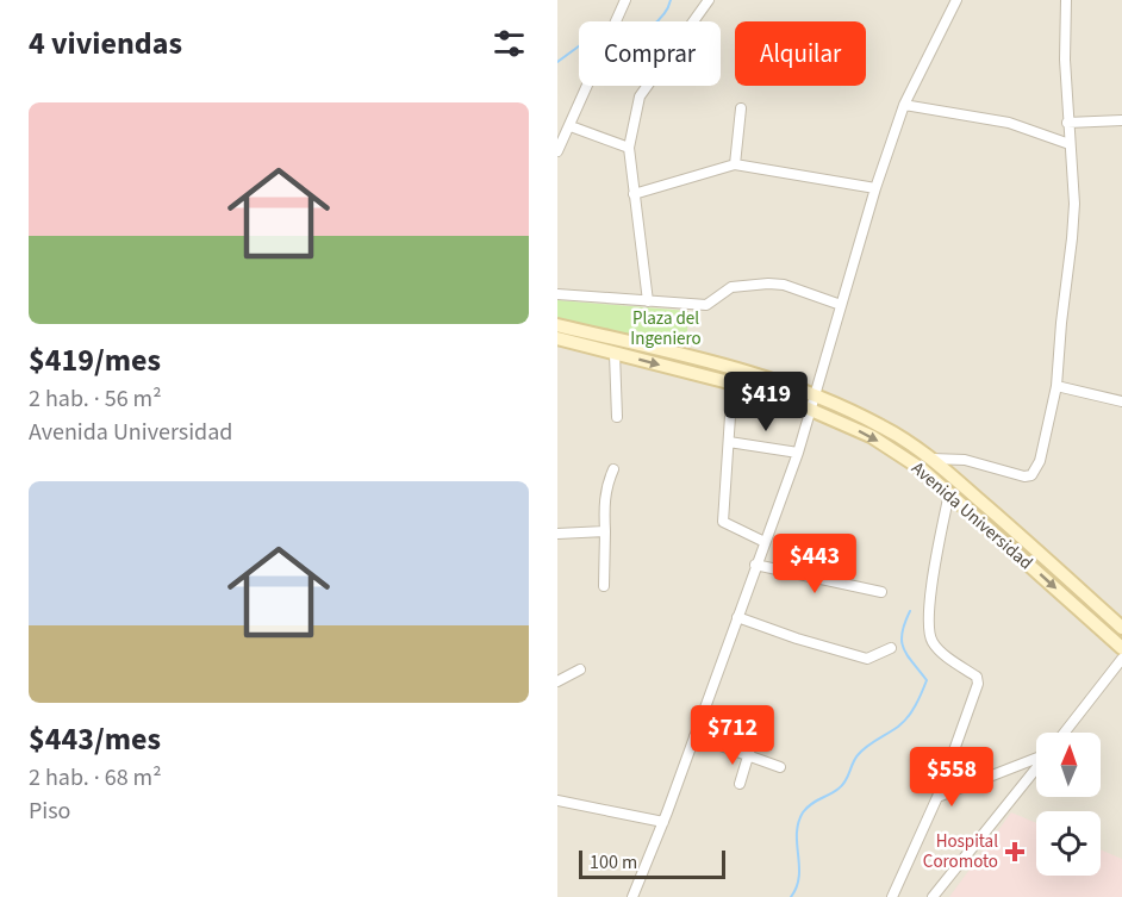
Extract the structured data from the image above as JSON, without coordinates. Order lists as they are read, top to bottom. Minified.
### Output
{"streets":{"street":["Avenida Universidad"]},"parks":["Plaza del Ingeniero"],"places":{"health":["Hospital Coromoto"]},"scale_bar":"100 m","north":"top","page":{"heading":"4 viviendas","chip":["Comprar","Alquilar"],"list":[{"name":"$419/mes","note":"2 hab. · 56 m² · Avenida Universidad"},{"name":"$443/mes","note":"2 hab. · 68 m² · Piso"}],"price":["$419","$443","$712","$558"],"scale":"100 m"}}
